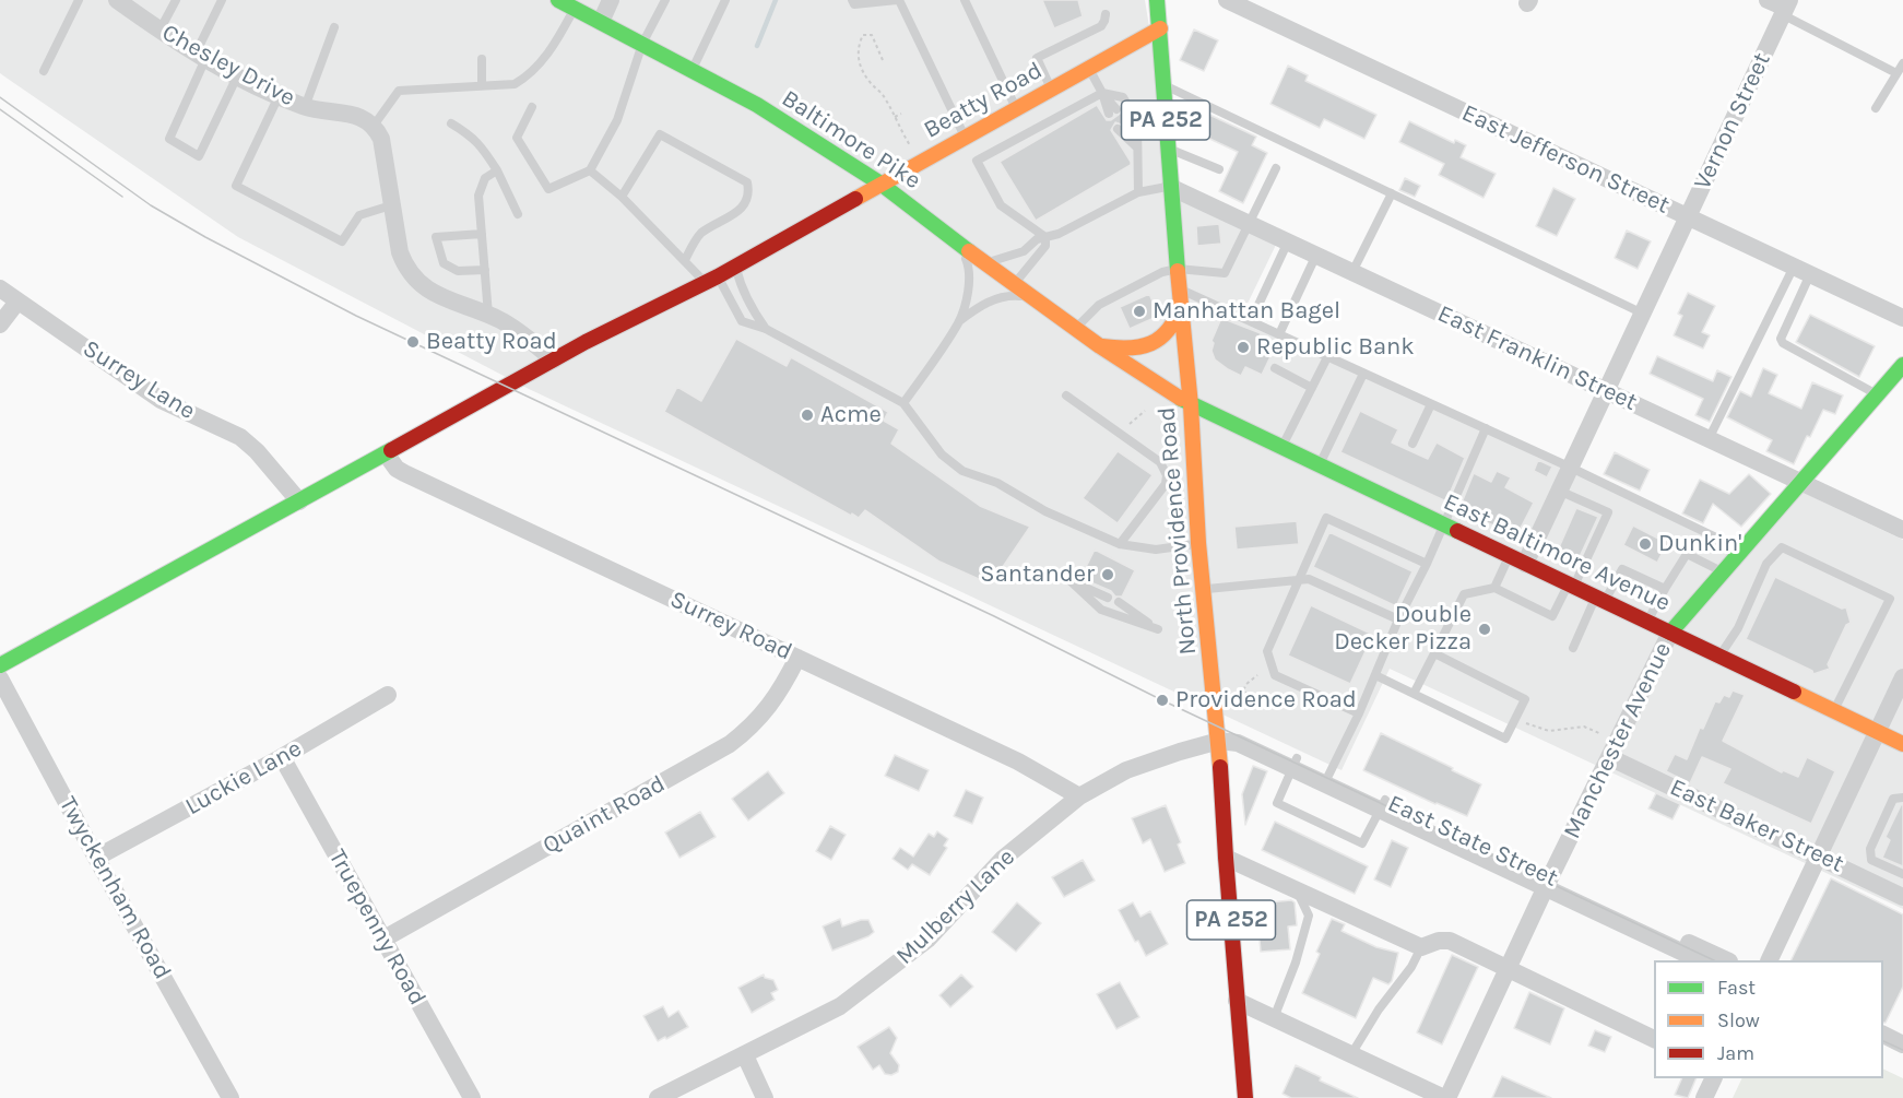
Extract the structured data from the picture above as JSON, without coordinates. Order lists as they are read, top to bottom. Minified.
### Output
{"streets":{"main road":["Beatty Road","PA 252","Baltimore Pike","North Providence Road","East Baltimore Avenue","Manchester Avenue"],"street":["Chesley Drive","Vernon Street","East Jefferson Street","East Franklin Street","Surrey Lane","Surrey Road","Luckie Lane","Quaint Road","East Baker Street","East State Street","Twyckenham Road","Mulberry Lane","Truepenny Road"]},"crossings":[["Beatty Road","Baltimore Pike"],["Beatty Road","Surrey Lane"],["Beatty Road","North Providence Road"],["Beatty Road","Surrey Road"],["Vernon Street","East Jefferson Street"],["Vernon Street","East Franklin Street"],["Vernon Street","East Baltimore Avenue"],["Baltimore Pike","North Providence Road"],["Baltimore Pike","East Baltimore Avenue"],["East Franklin Street","North Providence Road"],["East Franklin Street","Manchester Avenue"],["North Providence Road","East Baltimore Avenue"],["North Providence Road","East State Street"],["North Providence Road","Mulberry Lane"],["East Baltimore Avenue","Manchester Avenue"],["Surrey Road","Quaint Road"],["Surrey Road","Mulberry Lane"],["Manchester Avenue","East Baker Street"],["Manchester Avenue","East State Street"],["Luckie Lane","Twyckenham Road"],["Luckie Lane","Truepenny Road"],["Quaint Road","Truepenny Road"],["East State Street","Mulberry Lane"]],"places":["Manhattan Bagel","Beatty Road","Republic Bank","Acme","Dunkin'","Santander","Double Decker Pizza","Providence Road"],"legend":["Fast","Slow","Jam"]}
